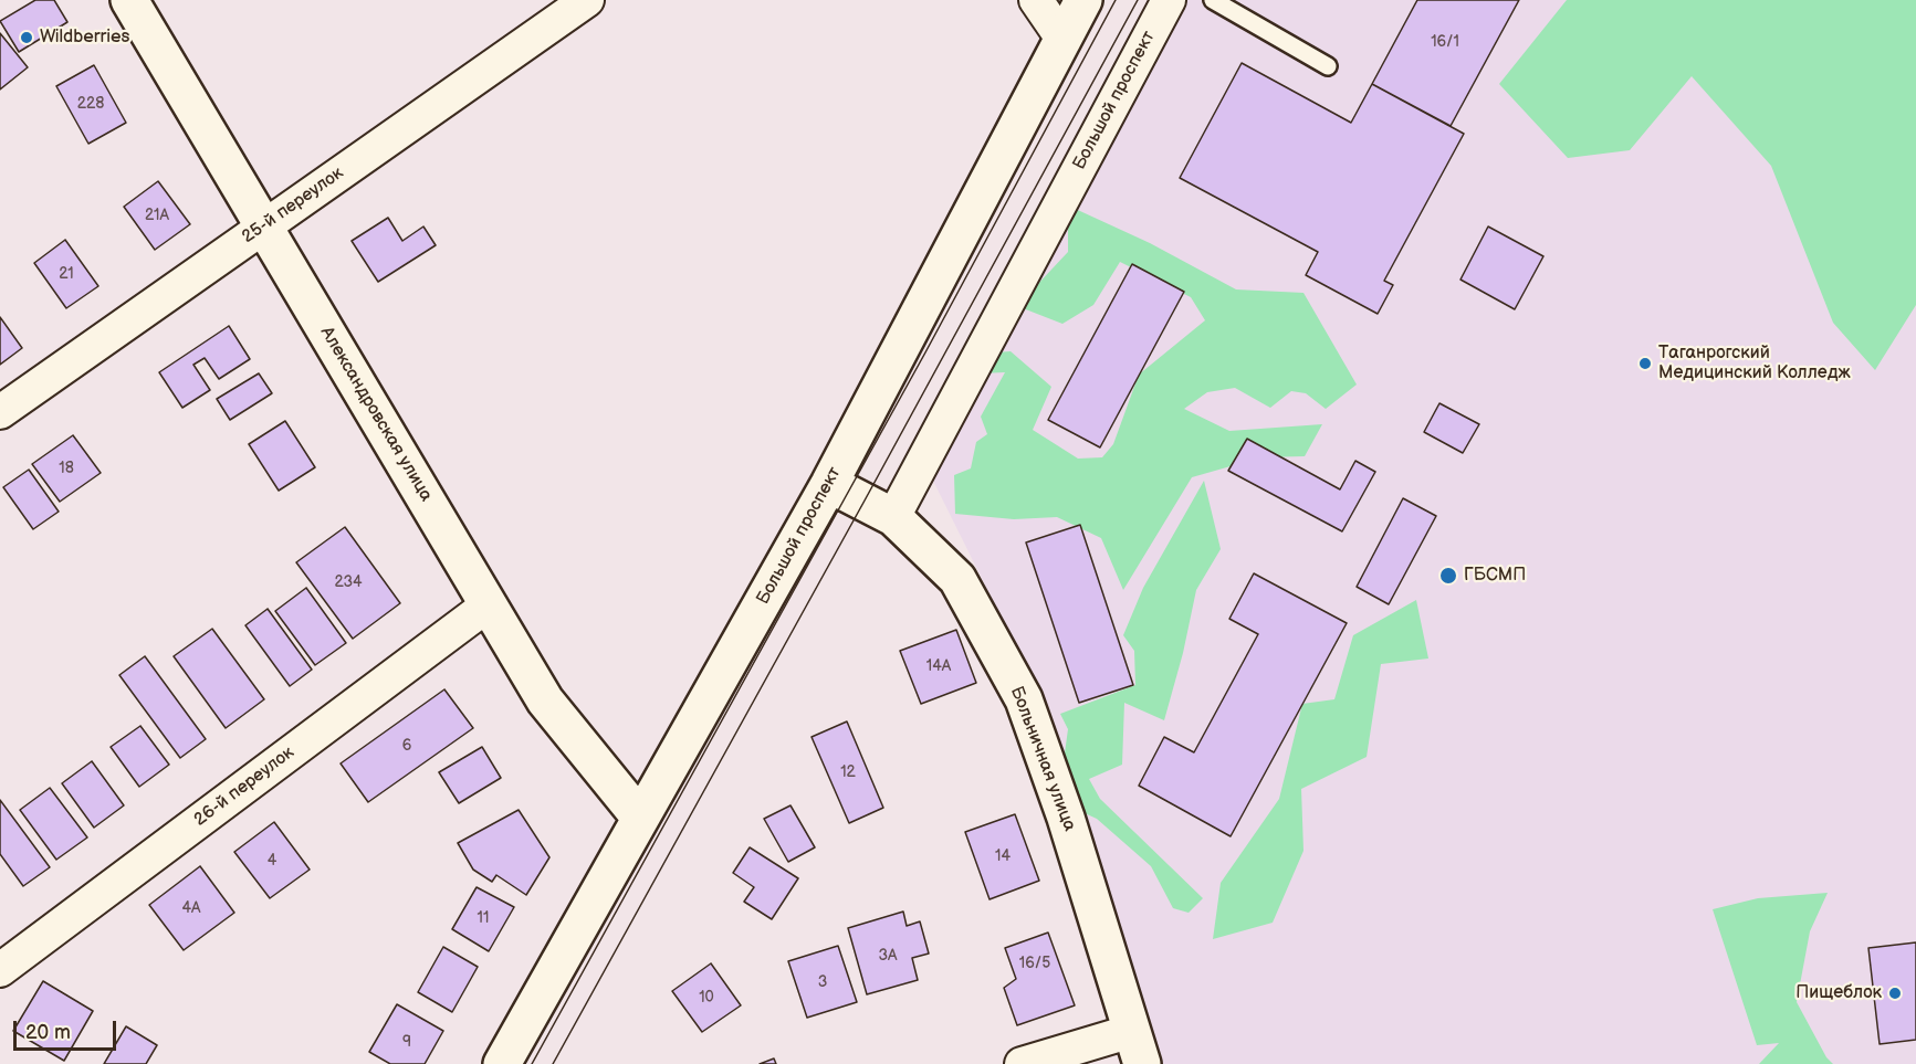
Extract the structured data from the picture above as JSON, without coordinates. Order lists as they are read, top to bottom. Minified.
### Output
{"streets":{"main road":["Большой проспект","Александровская улица","Больничная улица"],"street":["25-й переулок","26-й переулок"]},"crossings":[["Большой проспект","Александровская улица"],["Большой проспект","Больничная улица"],["25-й переулок","Александровская улица"],["Александровская улица","26-й переулок"]],"places":["Wildberries","Таганрогский Медицинский Колледж","ГБСМП","Пищеблок"],"house_numbers":["16/1","228","21А","21","18","234","14А","6","12","14","4","4А","11","3А","16/5","3","10","9"],"scale_bar":"20 m"}
